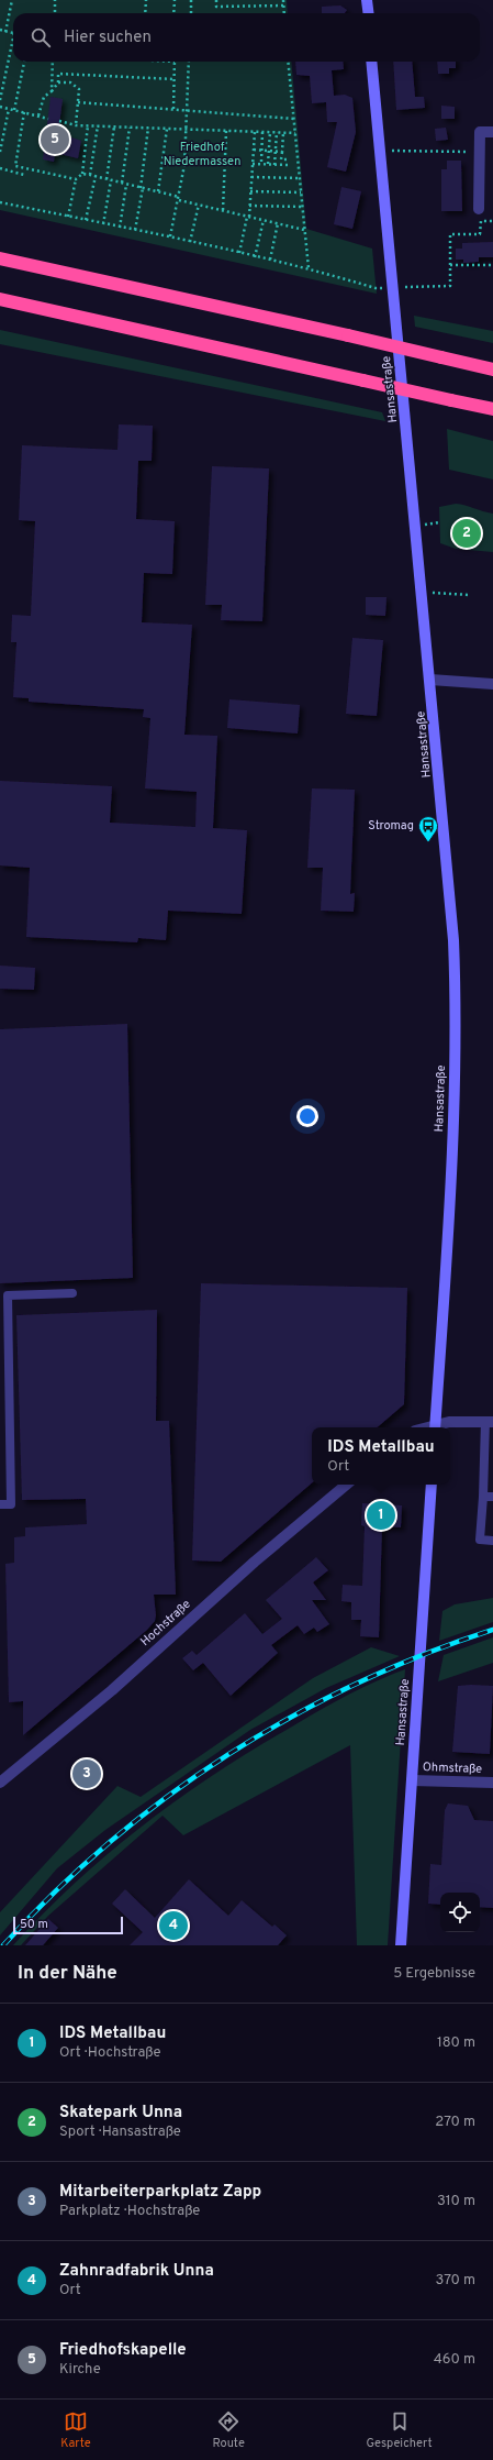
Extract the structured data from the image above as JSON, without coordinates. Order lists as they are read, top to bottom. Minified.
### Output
{"streets":{"main road":["Hansastraße"],"street":["Hochstraße","Ohmstraße"]},"crossings":[["Hansastraße","Ohmstraße"]],"parks":["Friedhof Niedermassen"],"places":{"bus stop":["Stromag"]},"scale_bar":"50 m","page":{"search":"Hier suchen","pins":["5","2","1","3","4"],"popup":["IDS Metallbau","Ort"],"scale":"50 m","heading":["In der Nähe","5 Ergebnisse"],"list":[{"mark":"1","name":"IDS Metallbau","note":"Ort · Hochstraße","value":"180 m"},{"mark":"2","name":"Skatepark Unna","note":"Sport · Hansastraße","value":"270 m"},{"mark":"3","name":"Mitarbeiterparkplatz Zapp","note":"Parkplatz · Hochstraße","value":"310 m"},{"mark":"4","name":"Zahnradfabrik Unna","note":"Ort","value":"370 m"},{"mark":"5","name":"Friedhofskapelle","note":"Kirche","value":"460 m"}],"nav":["Karte","Route","Gespeichert"]}}
